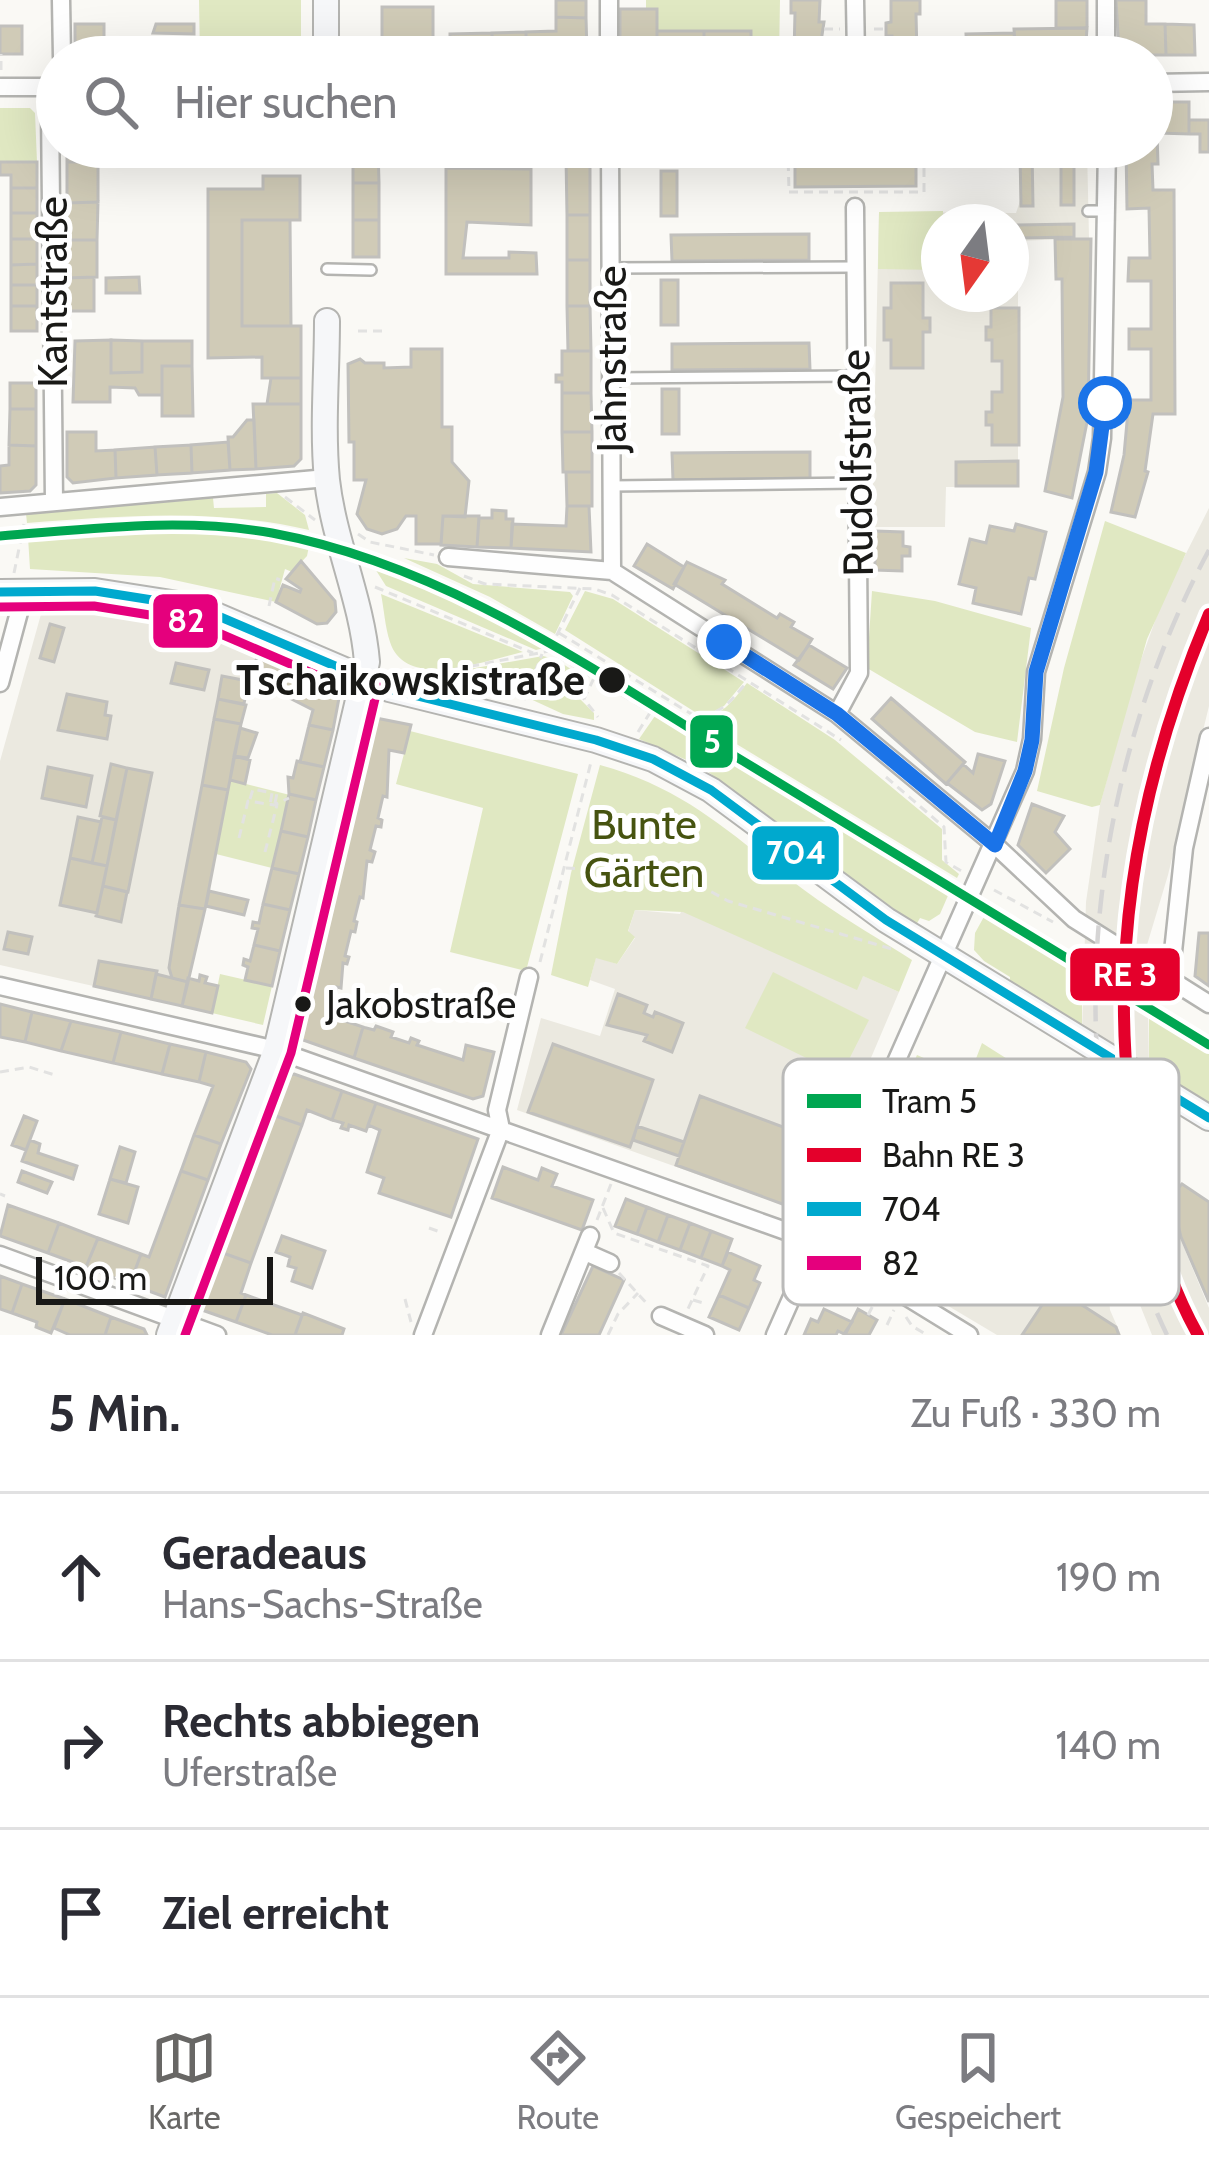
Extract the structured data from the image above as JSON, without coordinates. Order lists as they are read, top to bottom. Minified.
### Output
{"streets":{"street":["Kantstraße","Jahnstraße","Rudolfstraße"]},"parks":["Bunte Gärten"],"places":["Tschaikowskistraße","Jakobstraße"],"lines":["tram line 5","transit line 704","transit line 82"],"legend":["Tram 5","Bahn RE 3","704","82"],"scale_bar":"100 m","north":"bottom","page":{"search":"Hier suchen","scale":"100 m","heading":["5 Min.","Zu Fuß · 330 m"],"list":[["Geradeaus","Hans-Sachs-Straße","190 m"],["Rechts abbiegen","Uferstraße","140 m"],"Ziel erreicht"],"nav":["Karte","Route","Gespeichert"]}}
